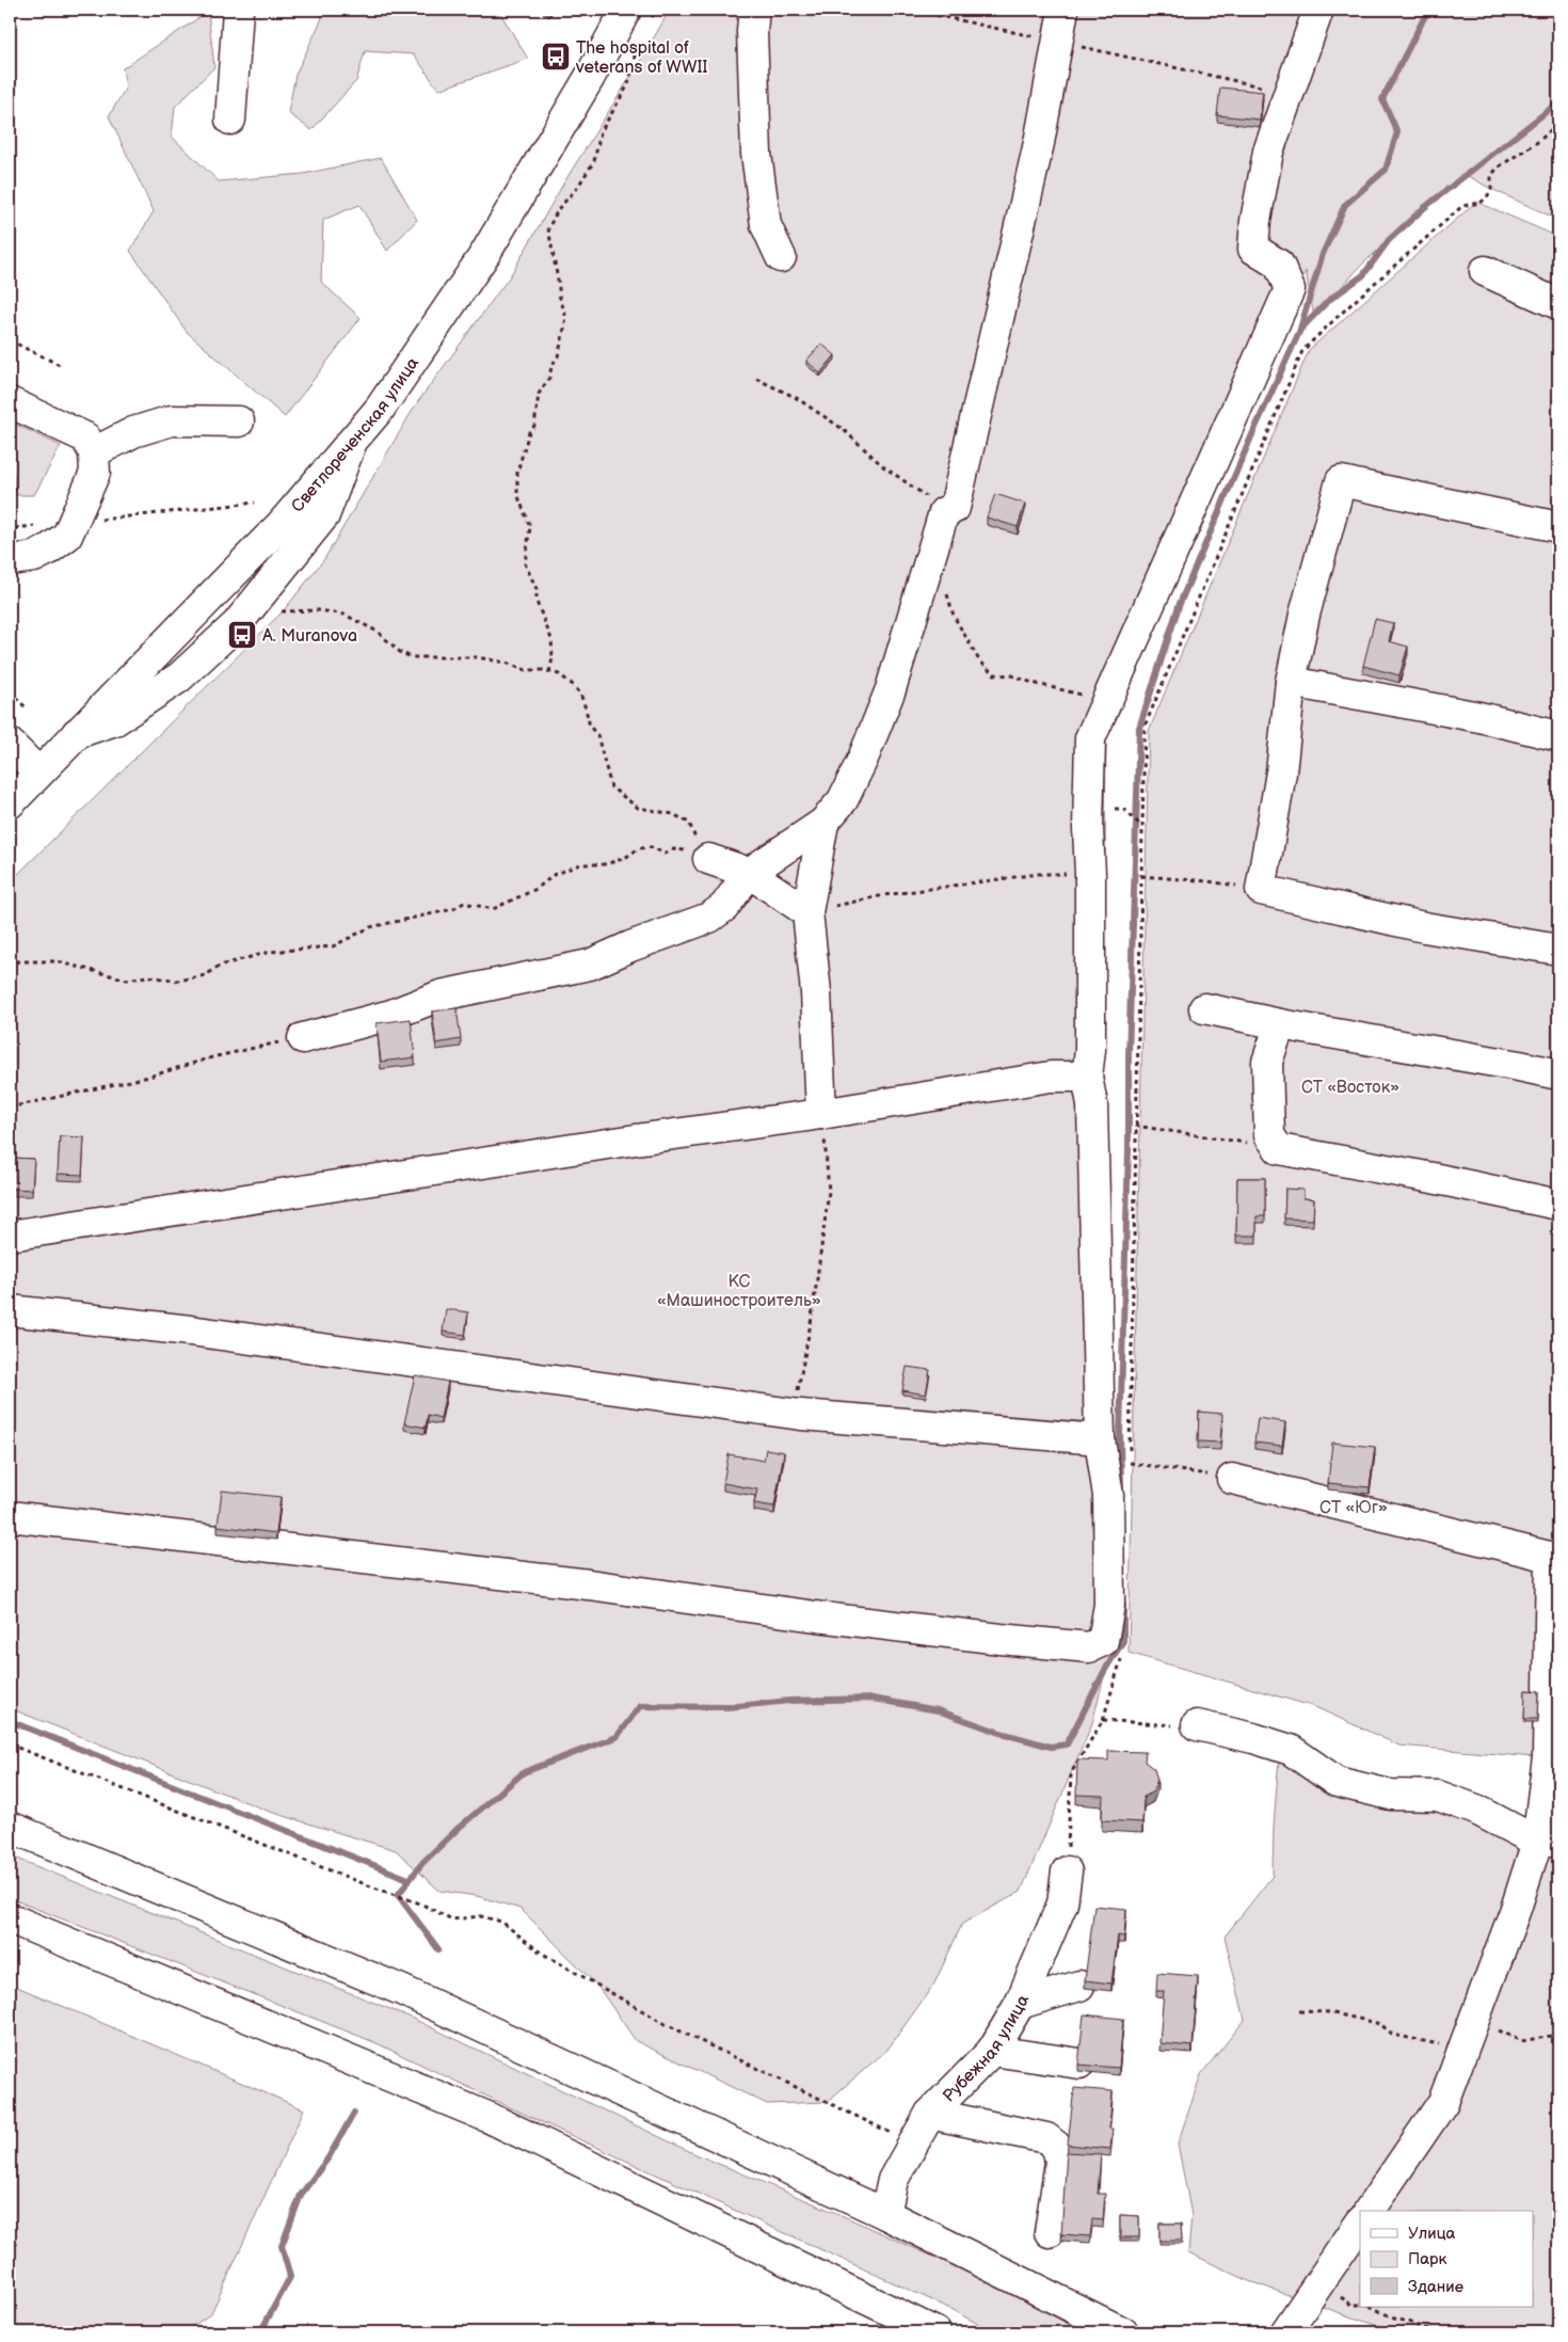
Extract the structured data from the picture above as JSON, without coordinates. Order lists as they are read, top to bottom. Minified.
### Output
{"streets":{"main road":["Светлореченская улица","Рубежная улица"]},"parks":["СТ «Восток»","КС «Машиностроитель»","СТ «Юг»"],"places":{"bus stop":["The hospital of veterans of WWII","A. Muranova"]},"legend":["Улица","Парк","Здание"]}
